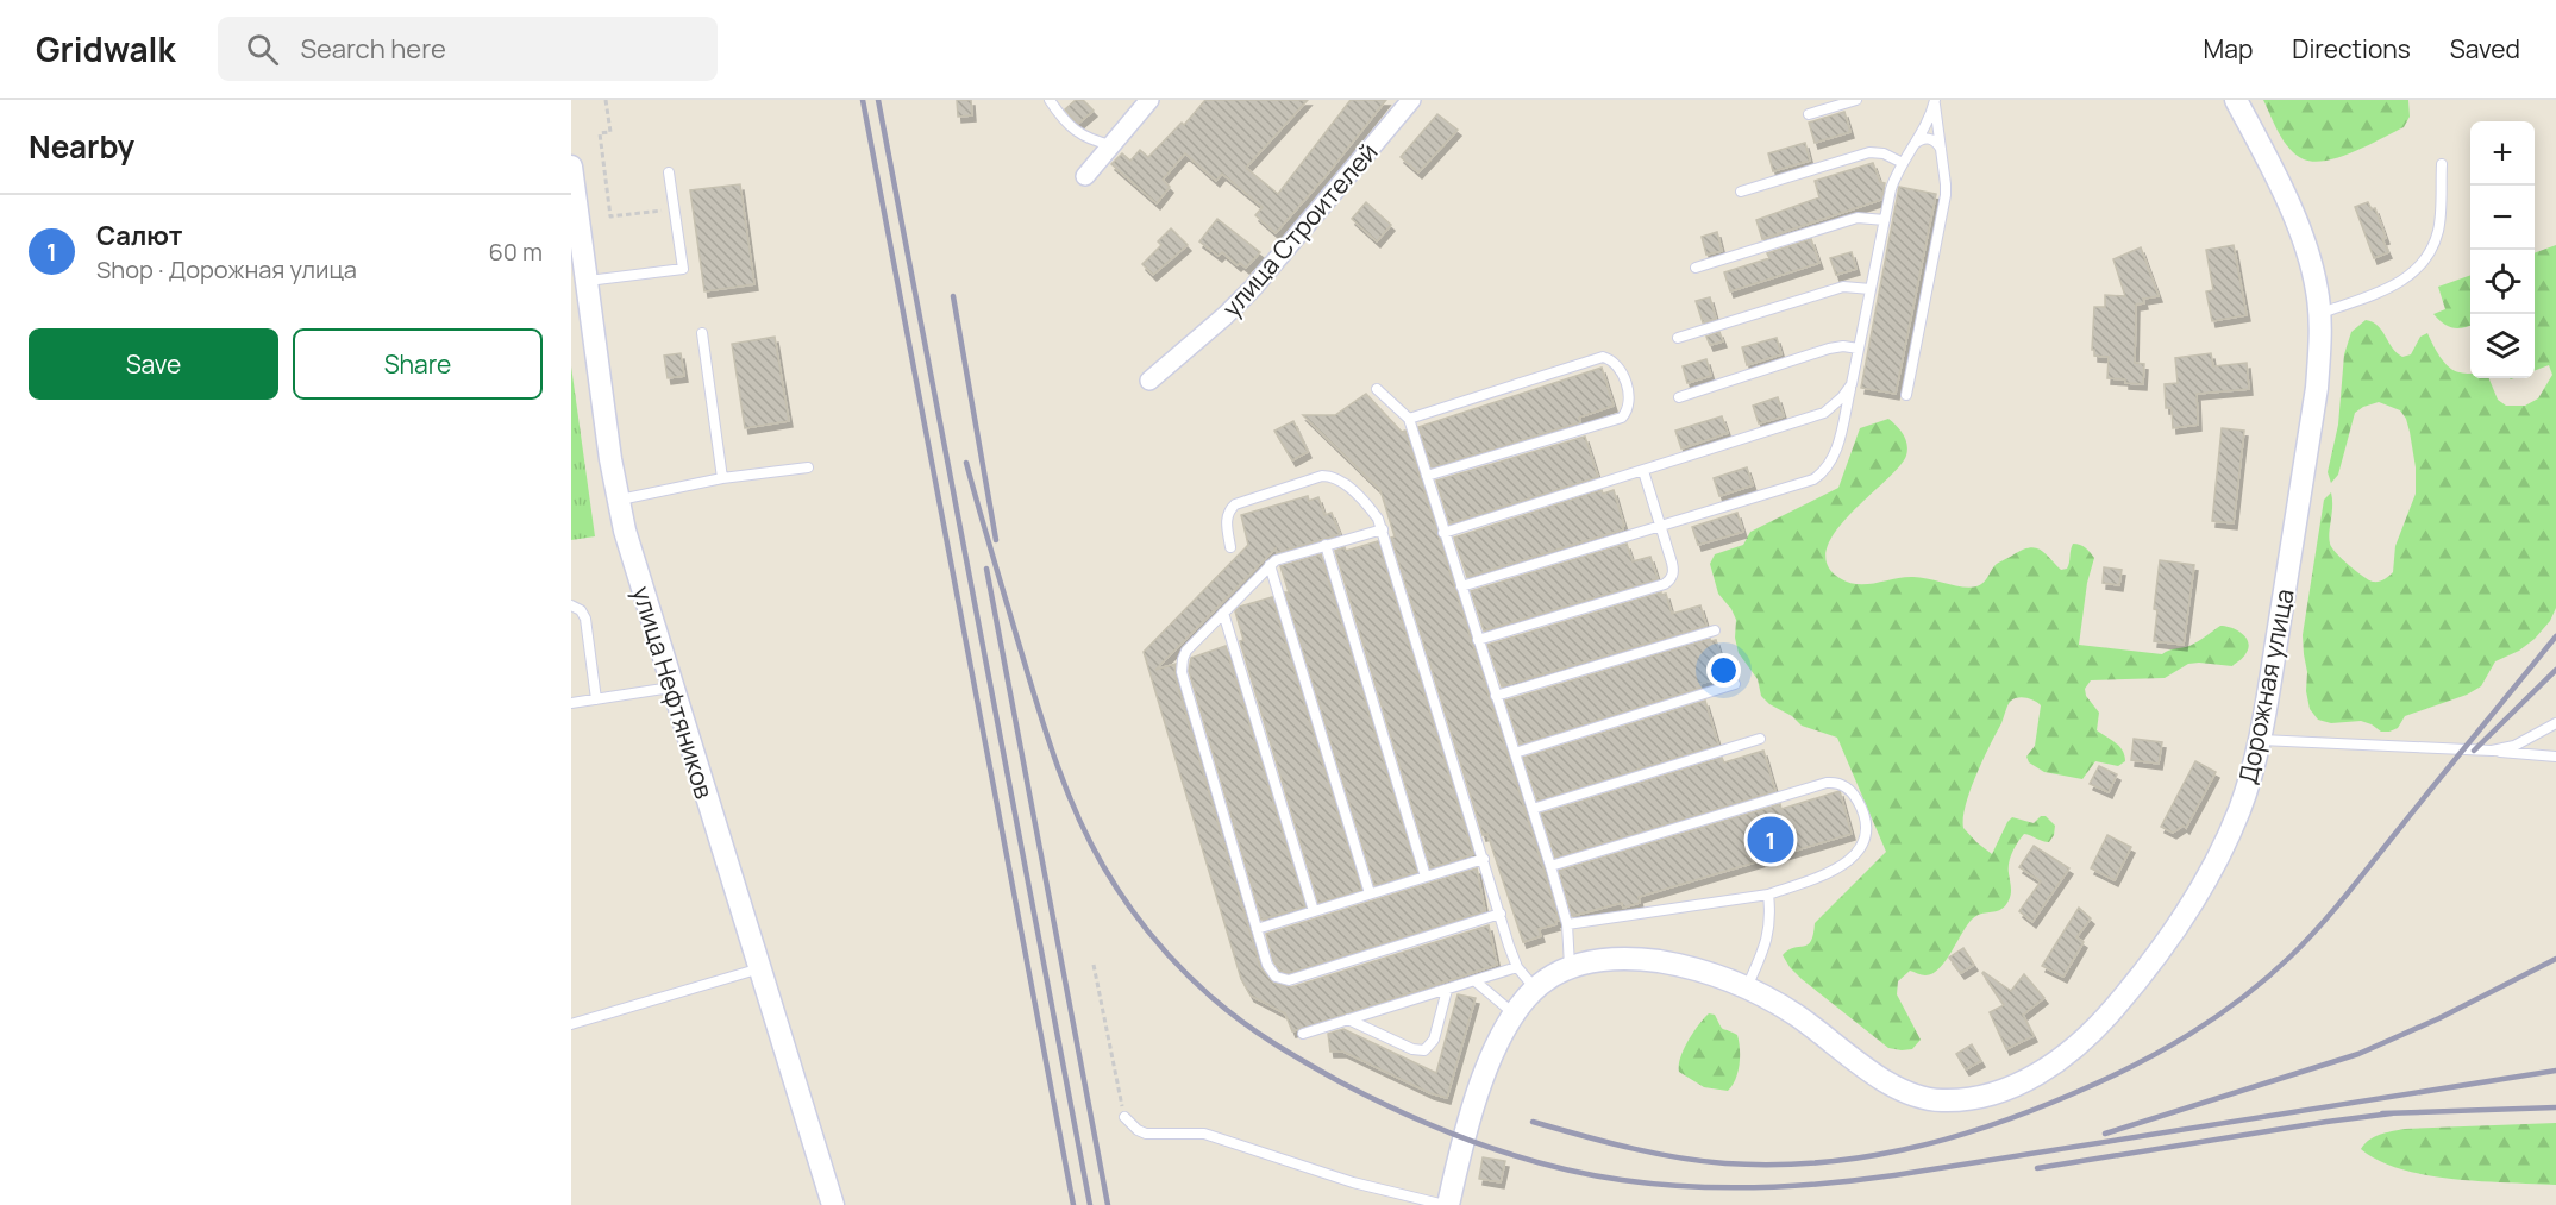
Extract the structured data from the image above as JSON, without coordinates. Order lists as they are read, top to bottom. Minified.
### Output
{"streets":{"street":["улица Строителей","Дорожная улица","улица Нефтяников"]},"page":{"header":"Gridwalk","search":"Search here","nav":["Map","Directions","Saved"],"heading":"Nearby","map_buttons":["+","−"],"list":[{"mark":"1","name":"Салют","note":"Shop · Дорожная улица","value":"60 m"}],"buttons":["Save","Share"],"pins":"1"}}
